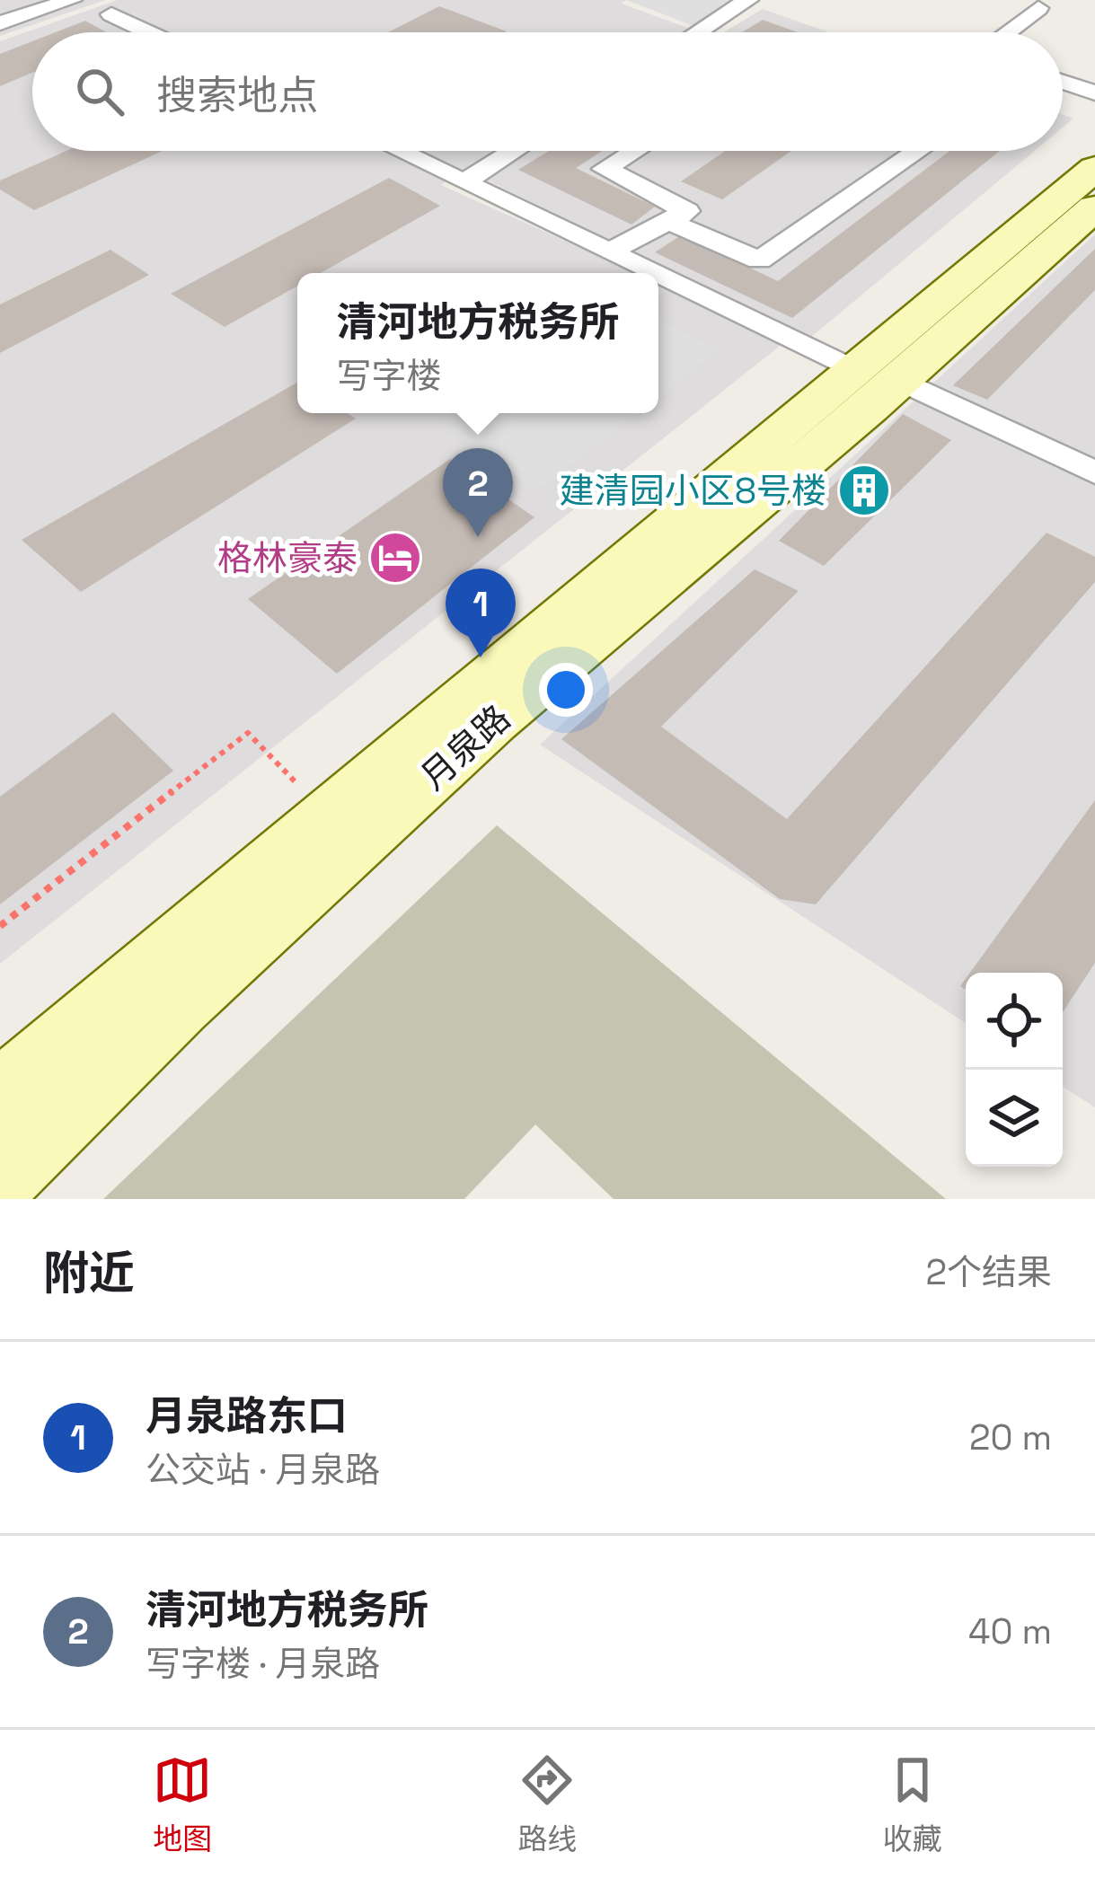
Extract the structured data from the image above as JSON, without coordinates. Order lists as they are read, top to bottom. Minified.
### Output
{"streets":{"main road":["月泉路"]},"places":{"building":["建清园小区8号楼"],"hotel":["格林豪泰"]},"page":{"search":"搜索地点","popup":["清河地方税务所","写字楼"],"pins":["2","1"],"heading":["附近","2个结果"],"list":[{"mark":"1","name":"月泉路东口","note":"公交站 · 月泉路","value":"20 m"},{"mark":"2","name":"清河地方税务所","note":"写字楼 · 月泉路","value":"40 m"}],"nav":["地图","路线","收藏"]}}
